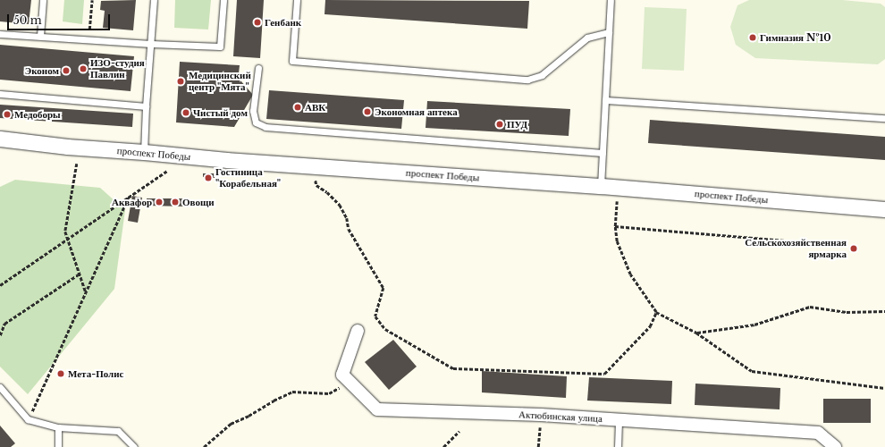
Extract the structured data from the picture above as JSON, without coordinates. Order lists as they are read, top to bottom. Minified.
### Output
{"streets":{"street":["проспект Победы","Актюбинская улица"]},"places":["Генбанк","Гимназия №10","ИЗО-студия Павлин","Эконом","Медицинский центр \"Мята\"","АВК","Экономная аптека","Чистый дом","Медоборы","ПУД","Гостиница \"Корабельная\"","Аквафор","Овощи","Сельскохозяйственная ярмарка","Мета-Полис"],"scale_bar":"50 m"}
